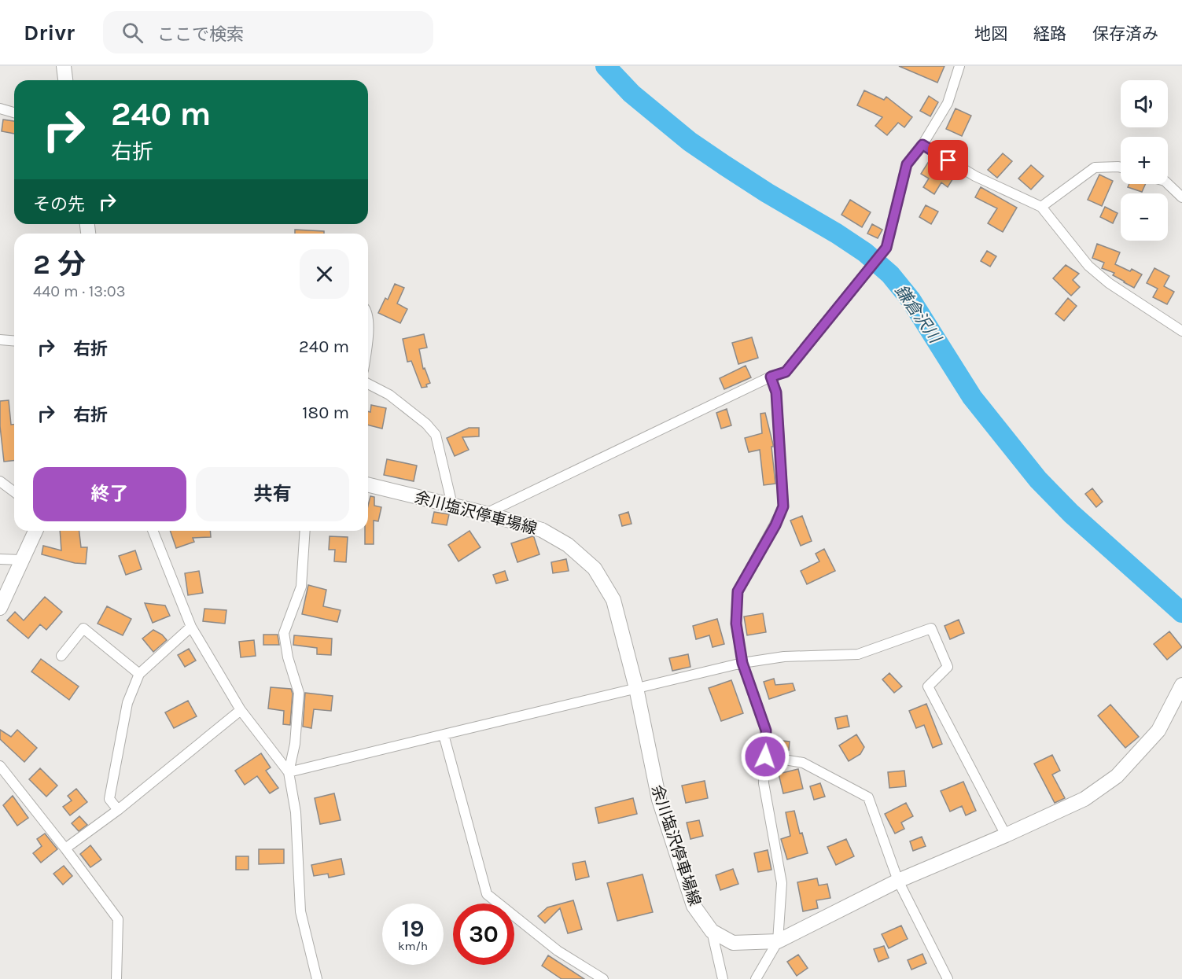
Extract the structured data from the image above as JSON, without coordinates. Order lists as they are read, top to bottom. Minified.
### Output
{"streets":{"main road":["余川塩沢停車場線"]},"water":["鎌倉沢川"],"page":{"header":"Drivr","search":"ここで検索","nav":["地図","経路","保存済み"],"map_buttons":["+","−"],"turn":["240 m","右折"],"then":"その先","heading":["2 分","440 m · 13:03"],"list":[{"name":"右折","value":"240 m"},{"name":"右折","value":"180 m"}],"buttons":["終了","共有"],"speed":"19 km/h","limit":"30"}}
